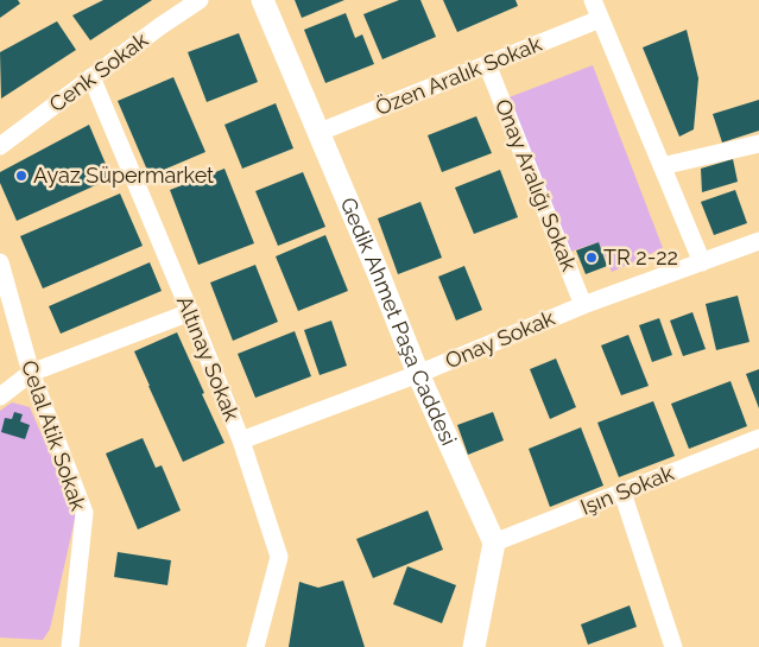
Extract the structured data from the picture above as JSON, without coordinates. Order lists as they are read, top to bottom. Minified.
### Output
{"streets":{"street":["Cenk Sokak","Özen Aralık Sokak","Onay Aralığı Sokak","Gedik Ahmet Paşa Caddesi","Onay Sokak","Altınay Sokak","Celal Atik Sokak","Işın Sokak"]},"crossings":[["Cenk Sokak","Altınay Sokak"],["Özen Aralık Sokak","Onay Aralığı Sokak"],["Özen Aralık Sokak","Gedik Ahmet Paşa Caddesi"],["Onay Aralığı Sokak","Onay Sokak"],["Gedik Ahmet Paşa Caddesi","Onay Sokak"],["Gedik Ahmet Paşa Caddesi","Işın Sokak"],["Onay Sokak","Altınay Sokak"]],"places":["Ayaz Süpermarket","TR 2-22"]}
